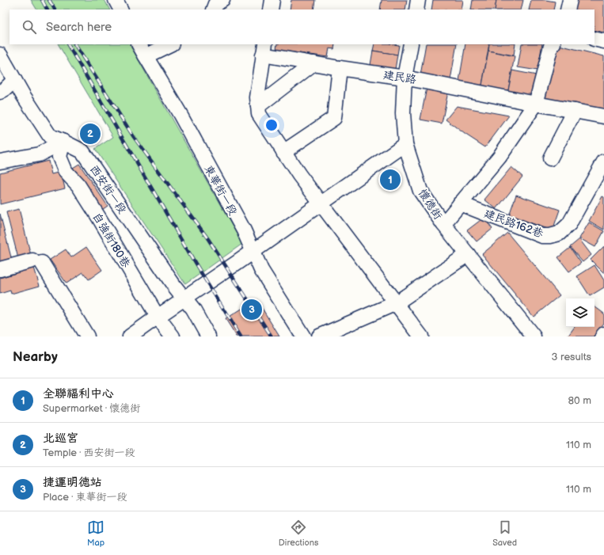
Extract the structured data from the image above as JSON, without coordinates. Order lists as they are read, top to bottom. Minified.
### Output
{"streets":{"street":["建民路","西安街一段","東華街一段","懷德街","建民路162巷","自強街180巷"]},"crossings":[["建民路","懷德街"],["西安街一段","自強街180巷"]],"page":{"search":"Search here","pins":["2","1","3"],"heading":["Nearby","3 results"],"list":[{"mark":"1","name":"全聯福利中心","note":"Supermarket · 懷德街","value":"80 m"},{"mark":"2","name":"北巡宮","note":"Temple · 西安街一段","value":"110 m"},{"mark":"3","name":"捷運明德站","note":"Place · 東華街一段","value":"110 m"}],"nav":["Map","Directions","Saved"]}}
